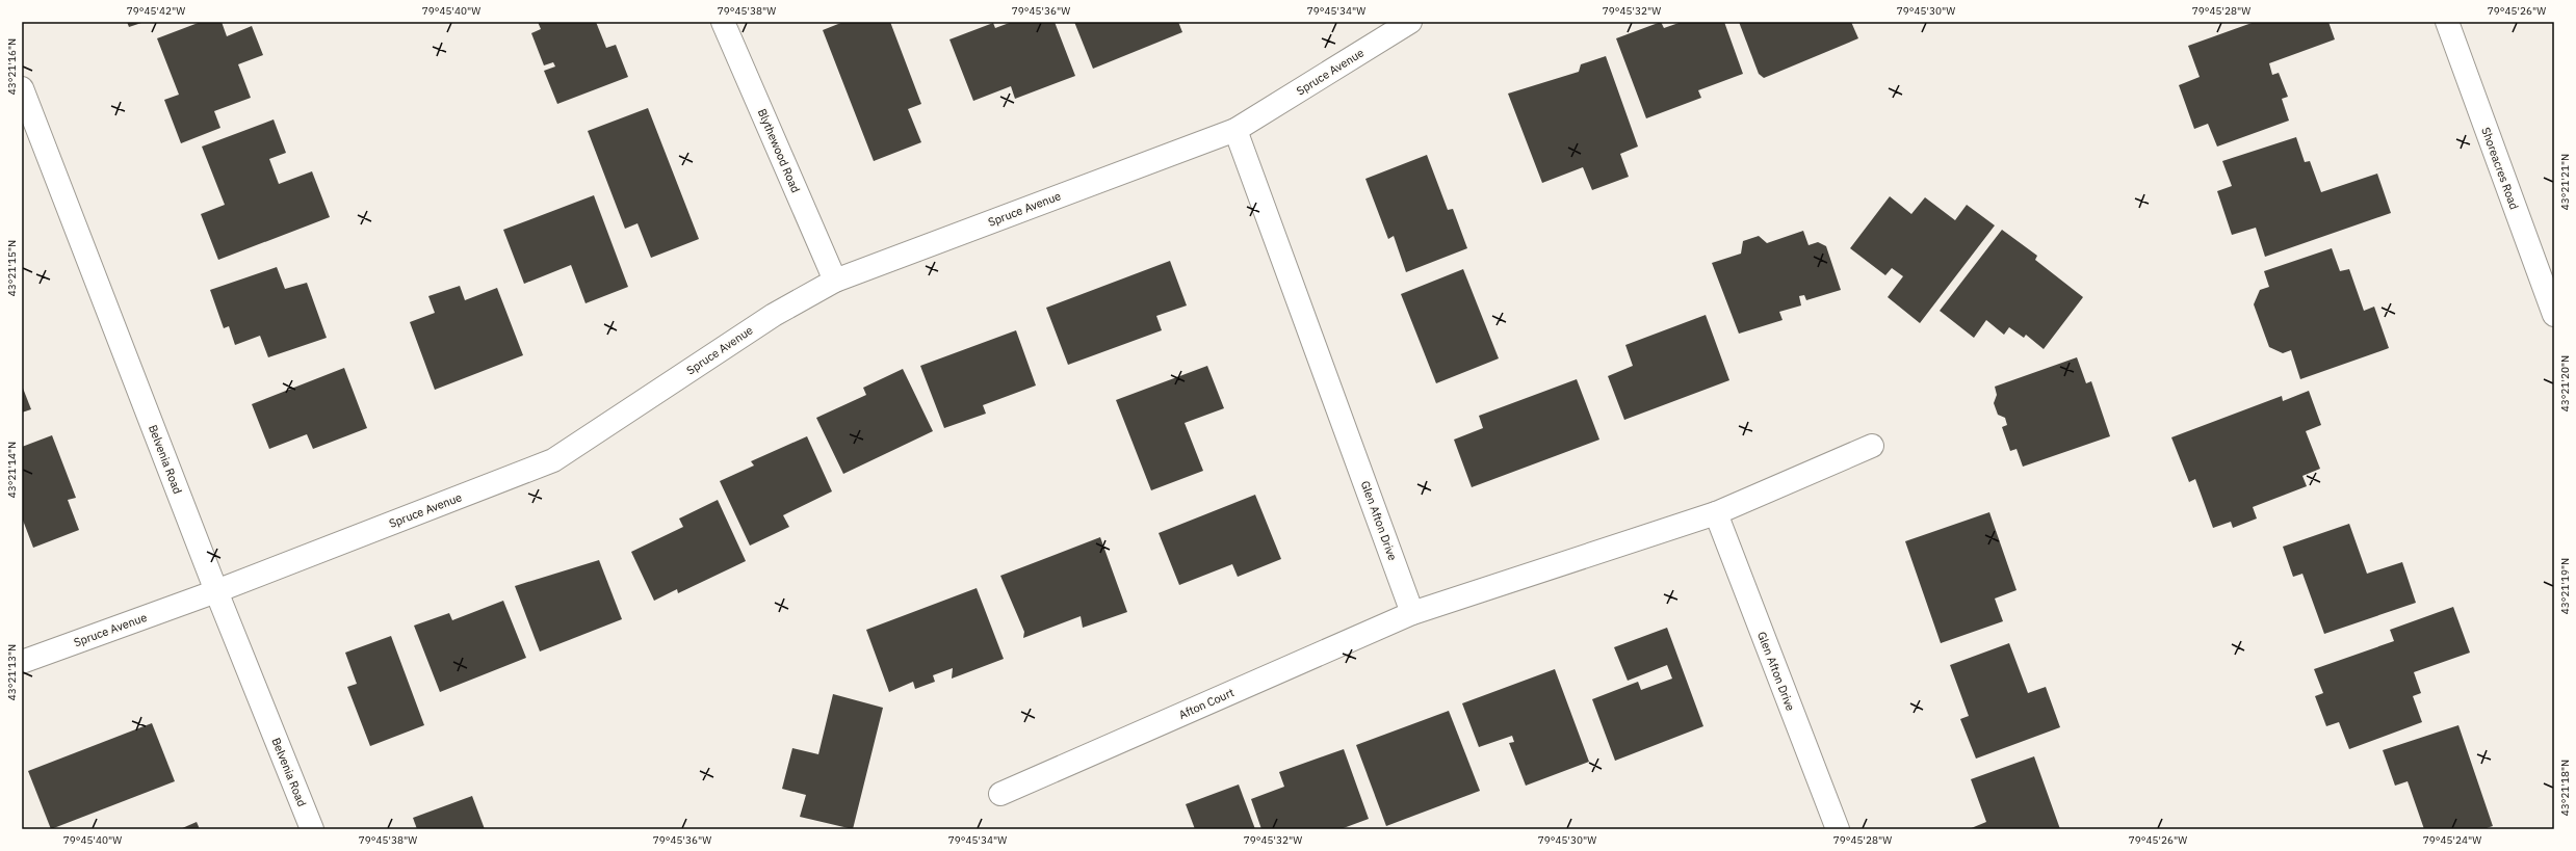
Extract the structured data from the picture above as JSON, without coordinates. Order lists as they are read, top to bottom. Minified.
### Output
{"streets":{"street":["Spruce Avenue","Blythewood Road","Shoreacres Road","Belvenia Road","Glen Afton Drive","Afton Court"]},"crossings":[["Spruce Avenue","Blythewood Road"],["Spruce Avenue","Belvenia Road"],["Spruce Avenue","Glen Afton Drive"],["Glen Afton Drive","Afton Court"]],"coordinates":["79°45'42\"W","79°45'40\"W","79°45'38\"W","79°45'36\"W","79°45'34\"W","79°45'32\"W","79°45'30\"W","79°45'28\"W","79°45'26\"W","43°21'16\"N","43°21'21\"N","43°21'15\"N","43°21'20\"N","43°21'14\"N","43°21'19\"N","43°21'13\"N","43°21'18\"N","79°45'24\"W"]}
